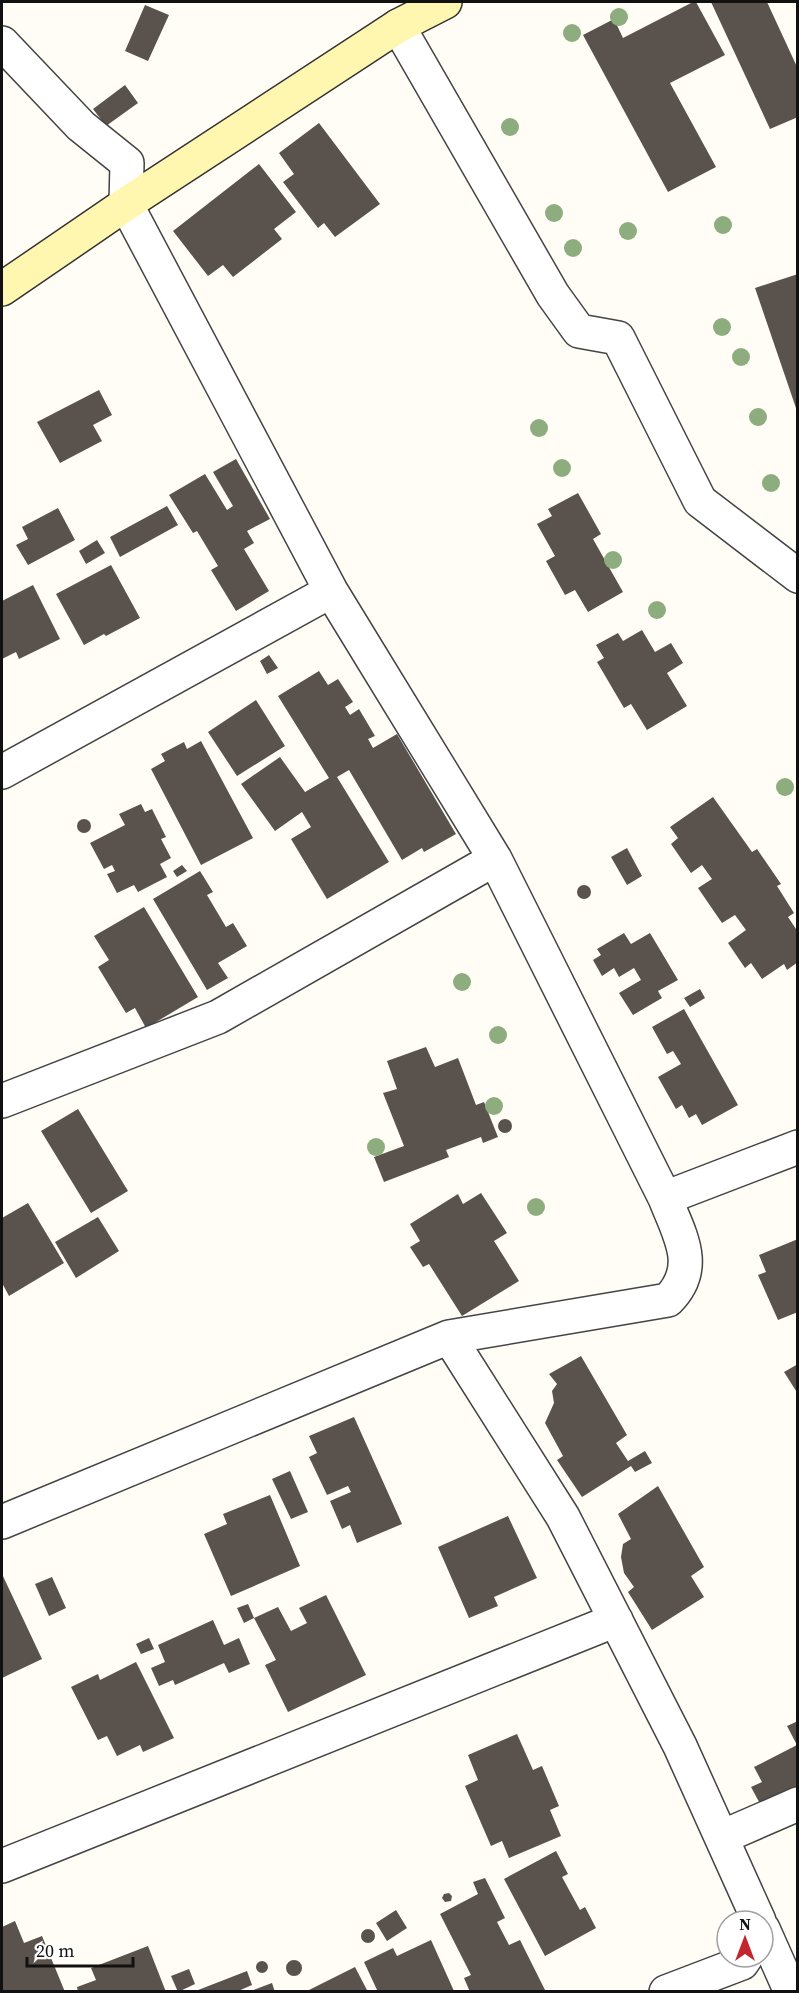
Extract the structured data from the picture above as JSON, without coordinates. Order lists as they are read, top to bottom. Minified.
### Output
{"scale_bar":"20 m","north":"top"}
